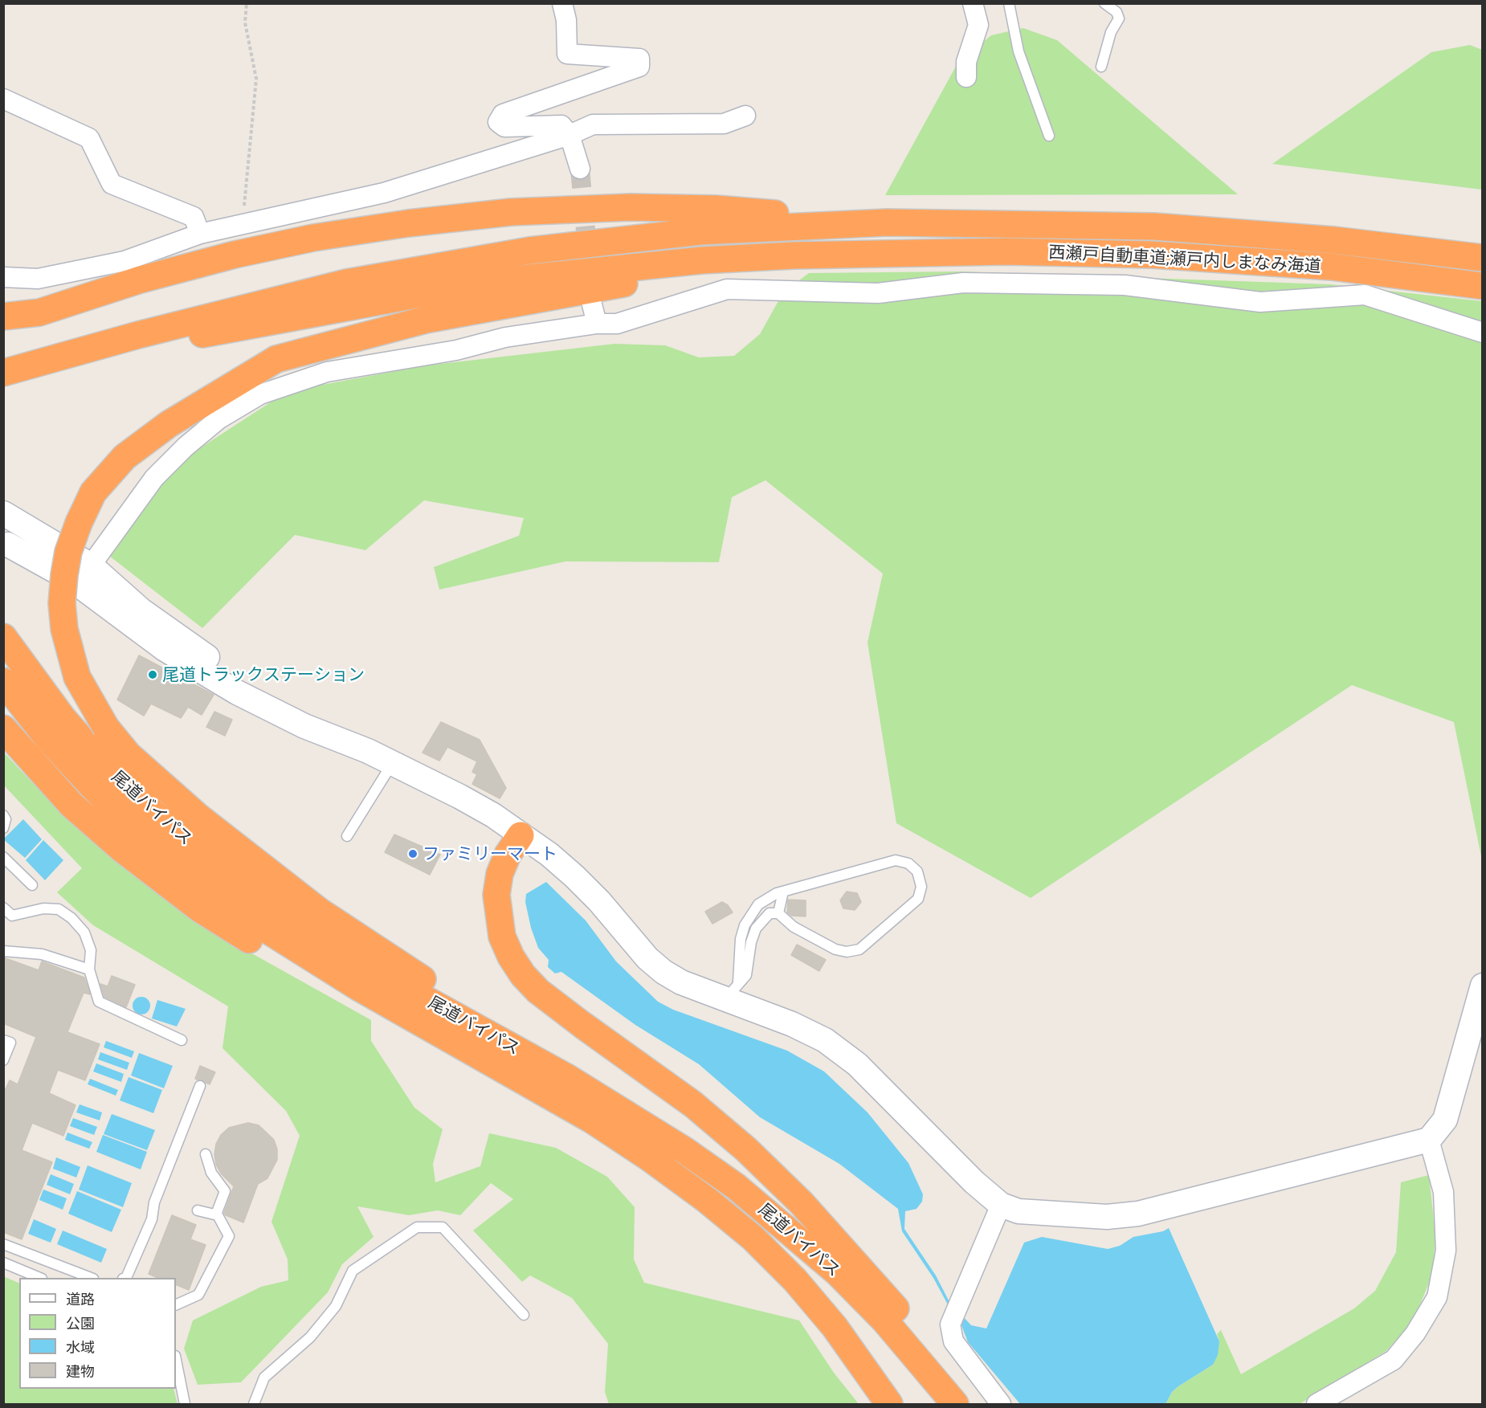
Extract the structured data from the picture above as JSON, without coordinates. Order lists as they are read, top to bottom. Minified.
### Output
{"streets":{"highway":["西瀬戸自動車道;瀬戸内しまなみ海道","尾道バイパス"]},"places":["尾道トラックステーション","ファミリーマート"],"legend":["道路","公園","水域","建物"]}
